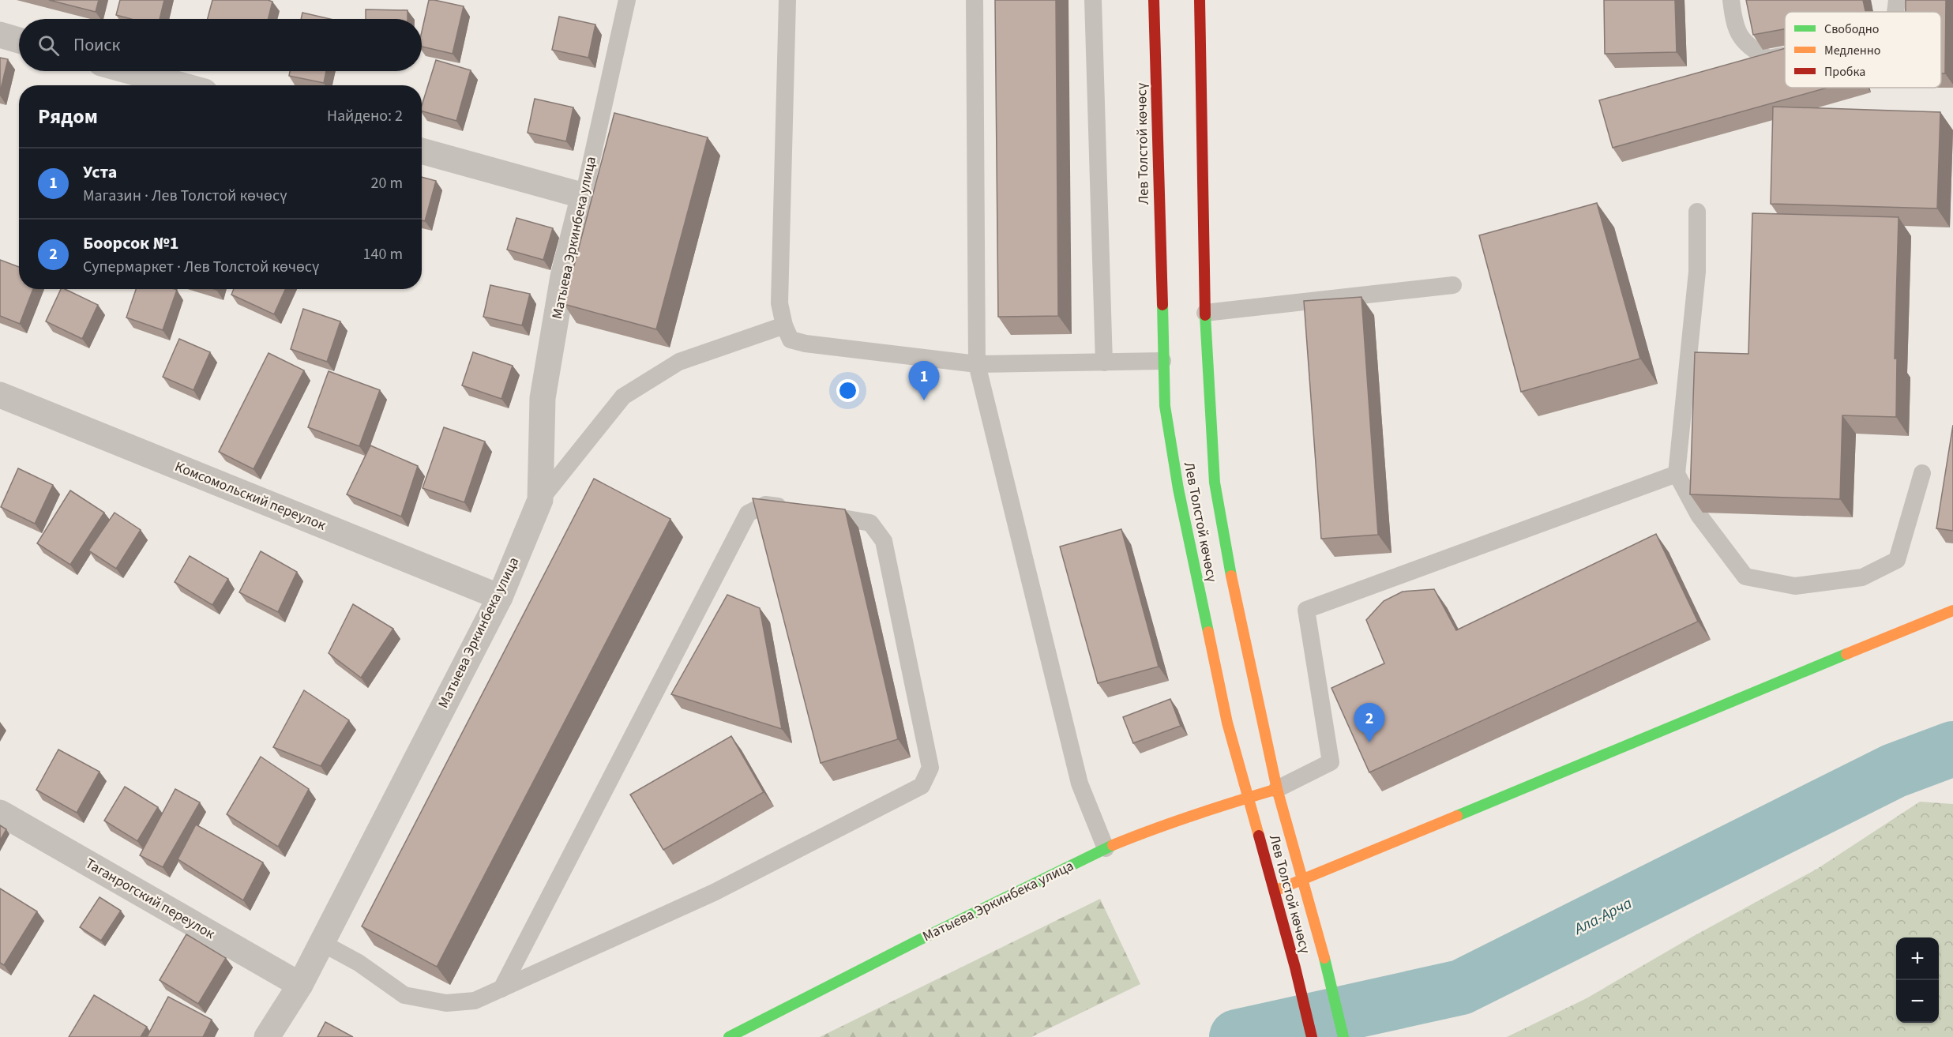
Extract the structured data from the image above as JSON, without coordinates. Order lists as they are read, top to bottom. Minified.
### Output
{"streets":{"main road":["Лев Толстой көчөсү","Матыева Эркинбека улица"],"street":["Комсомольский переулок","Таганрогский переулок"]},"crossings":[["Лев Толстой көчөсү","Матыева Эркинбека улица"],["Матыева Эркинбека улица","Комсомольский переулок"],["Матыева Эркинбека улица","Таганрогский переулок"]],"water":["Ала-Арча"],"legend":["Свободно","Медленно","Пробка"],"page":{"search":"Поиск","heading":["Рядом","Найдено: 2"],"list":[{"mark":"1","name":"Уста","note":"Магазин · Лев Толстой көчөсү","value":"20 m"},{"mark":"2","name":"Боорсок №1","note":"Супермаркет · Лев Толстой көчөсү","value":"140 m"}],"pins":["1","2"],"map_buttons":["+","−"]}}
